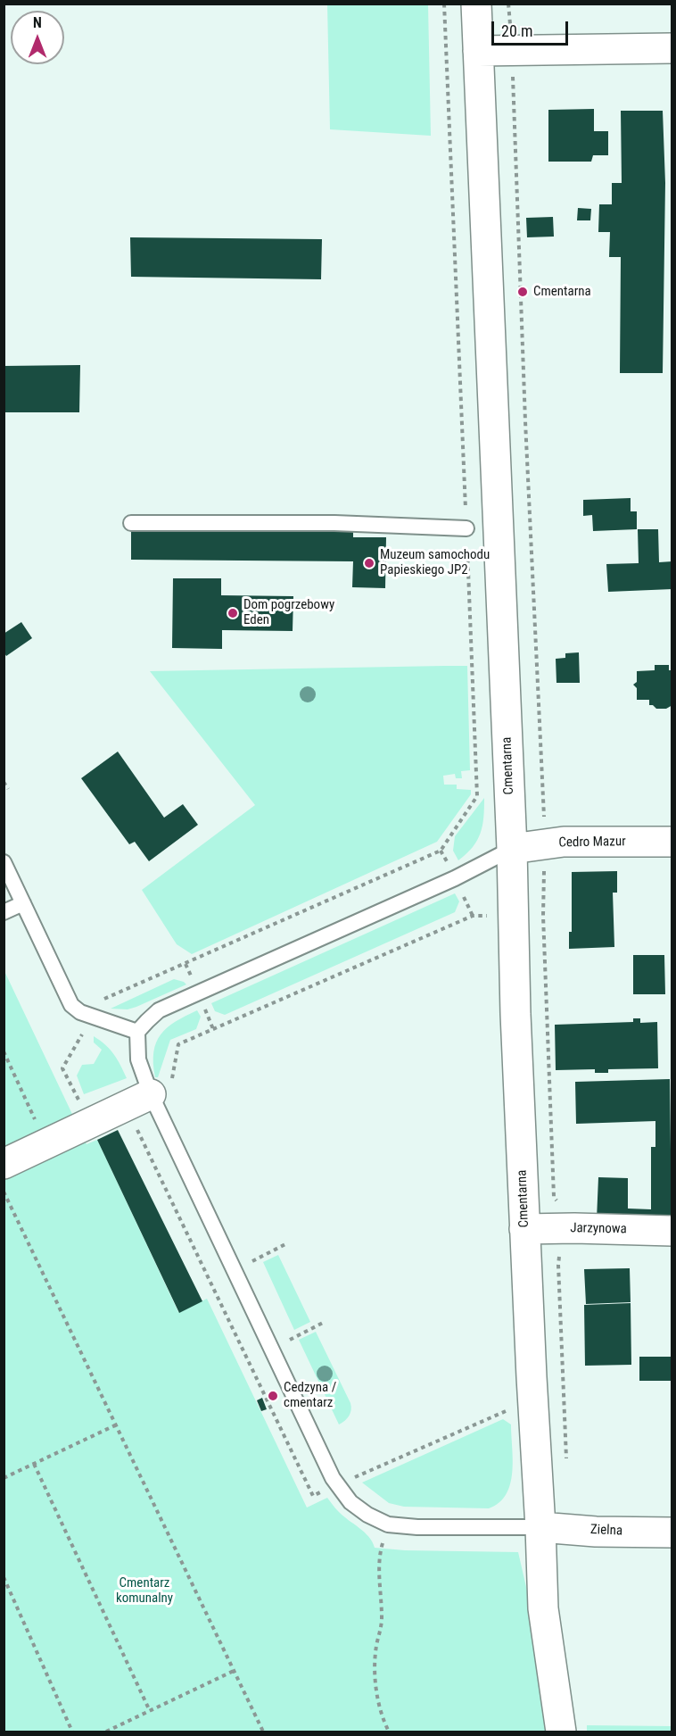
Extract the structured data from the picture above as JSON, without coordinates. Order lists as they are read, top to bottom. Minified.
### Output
{"streets":{"street":["Cmentarna","Cedro Mazur","Jarzynowa","Zielna"]},"crossings":[["Cmentarna","Cedro Mazur"],["Cmentarna","Jarzynowa"],["Cmentarna","Zielna"]],"parks":["Cmentarz komunalny"],"places":["Cmentarna","Muzeum samochodu Papieskiego JP2","Dom pogrzebowy Eden","Cedzyna / cmentarz"],"scale_bar":"20 m","north":"top"}
